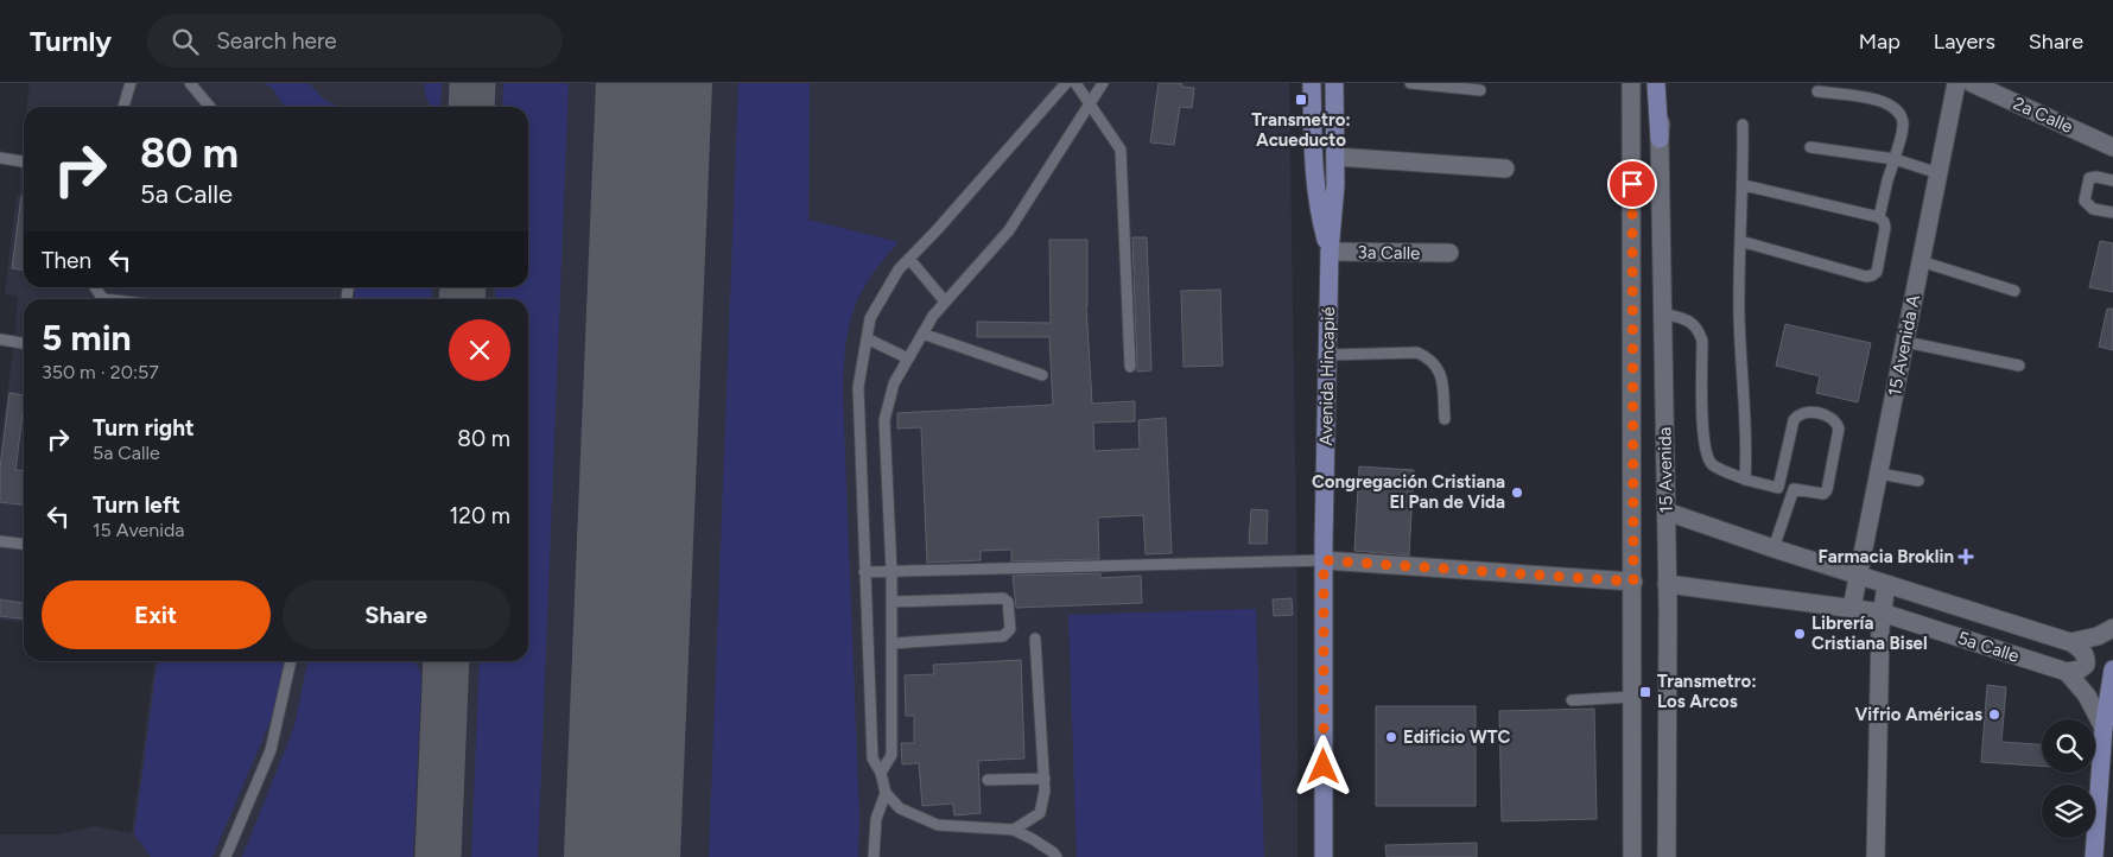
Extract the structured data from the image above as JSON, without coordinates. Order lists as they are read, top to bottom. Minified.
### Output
{"streets":{"main road":["Avenida Hincapié"],"street":["2a Calle","3a Calle","15 Avenida A","15 Avenida","5a Calle"]},"crossings":[["3a Calle","Avenida Hincapié"],["15 Avenida A","5a Calle"],["15 Avenida","5a Calle"]],"places":{"transit":["Transmetro: Acueducto","Transmetro: Los Arcos"],"other":["Congregación Cristiana El Pan de Vida","Librería Cristiana Bisel","Vifrio Américas","Edificio WTC"],"health":["Farmacia Broklin"]},"page":{"header":"Turnly","search":"Search here","nav":["Map","Layers","Share"],"turn":["80 m","5a Calle"],"then":"Then","heading":["5 min","350 m · 20:57"],"list":[{"name":"Turn right","note":"5a Calle","value":"80 m"},{"name":"Turn left","note":"15 Avenida","value":"120 m"}],"buttons":["Exit","Share"]}}
